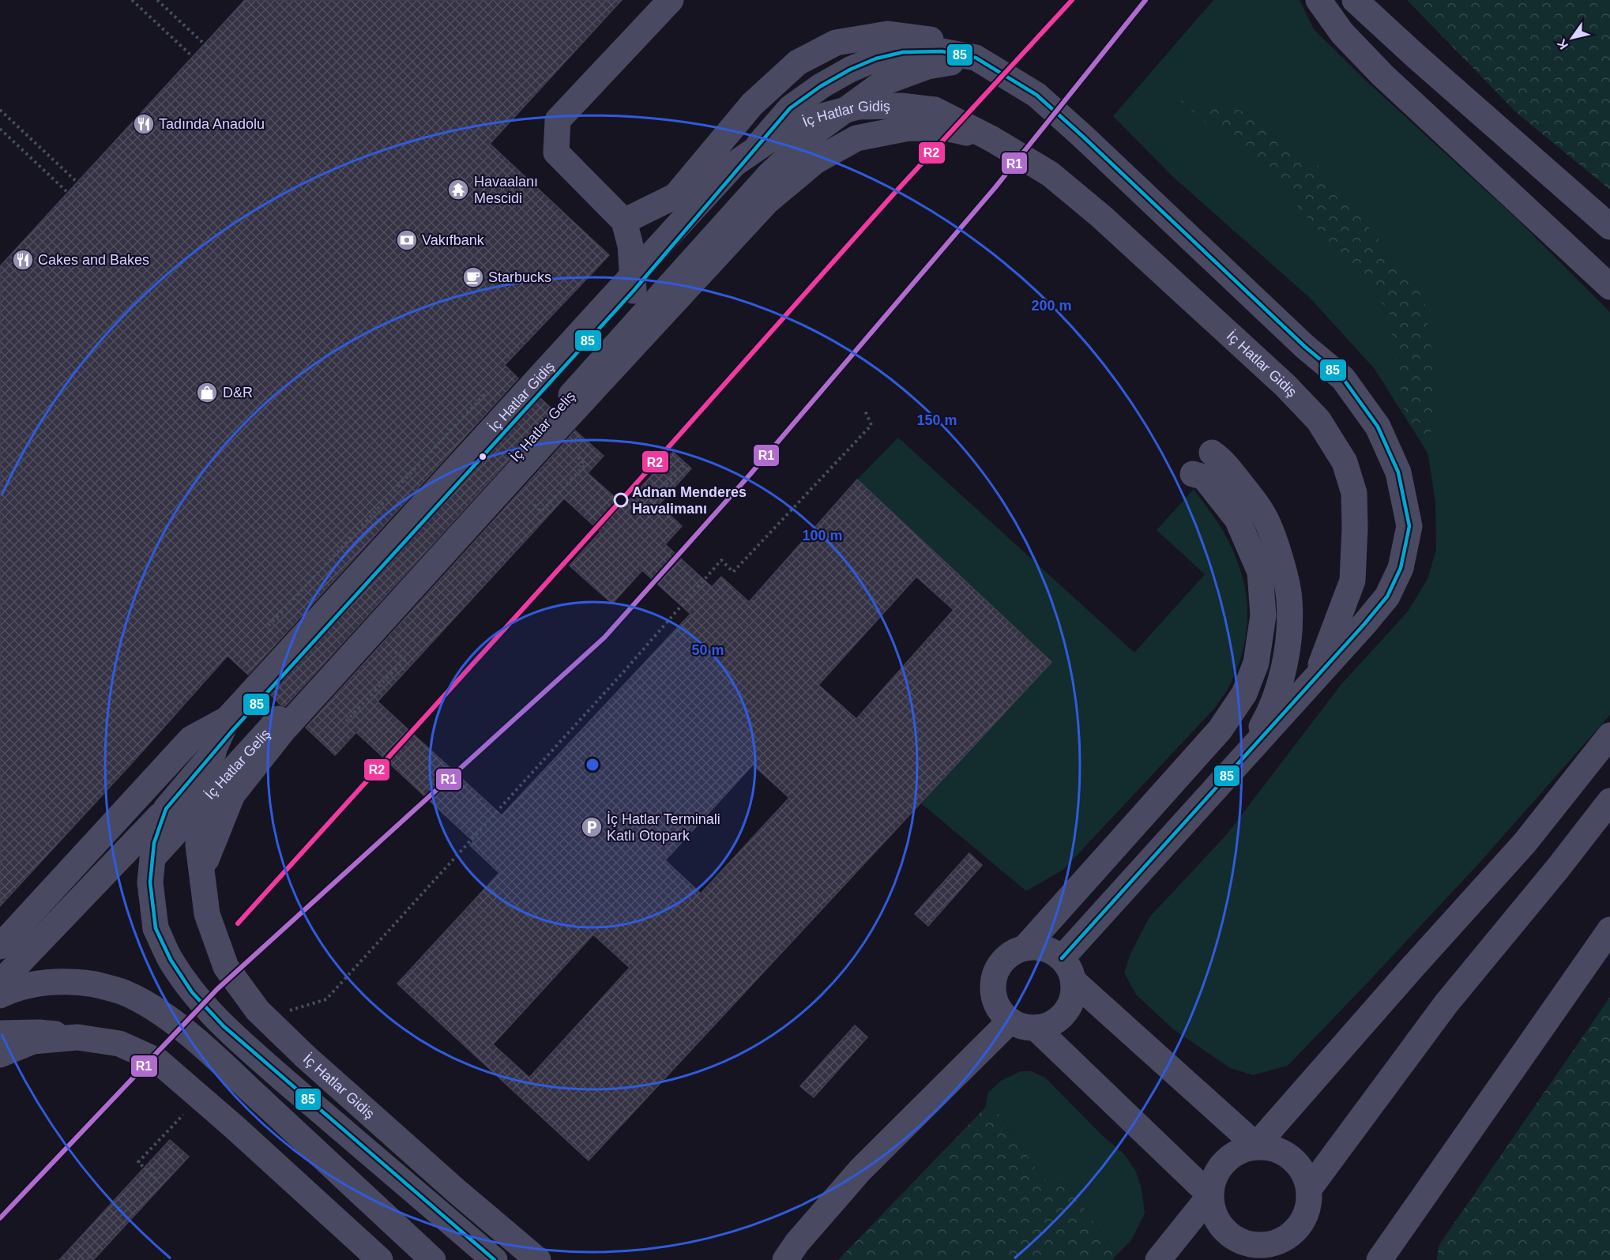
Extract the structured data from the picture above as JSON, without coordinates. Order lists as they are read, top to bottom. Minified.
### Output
{"streets":{"street":["İç Hatlar Gidiş","İç Hatlar Geliş"]},"crossings":[["İç Hatlar Gidiş","İç Hatlar Geliş"]],"places":{"restaurant":["Tadında Anadolu","Cakes and Bakes"],"temple":["Havaalanı Mescidi"],"bank":["Vakıfbank"],"cafe":["Starbucks"],"shop":["D&R"],"other":["Adnan Menderes Havalimanı"],"parking":["İç Hatlar Terminali Katlı Otopark"]},"lines":["transit line R1","transit line R2","transit line 85"],"north":"bottom left","rings":["200 m","150 m","100 m","50 m"]}
